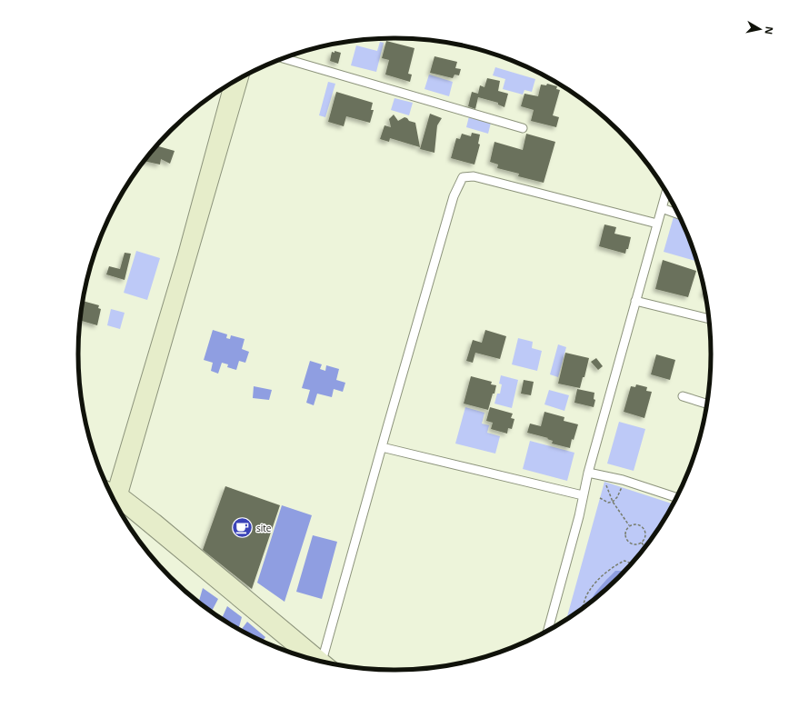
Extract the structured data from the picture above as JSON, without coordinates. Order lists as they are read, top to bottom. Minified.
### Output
{"places":{"cafe":["site"]},"north":"right"}
